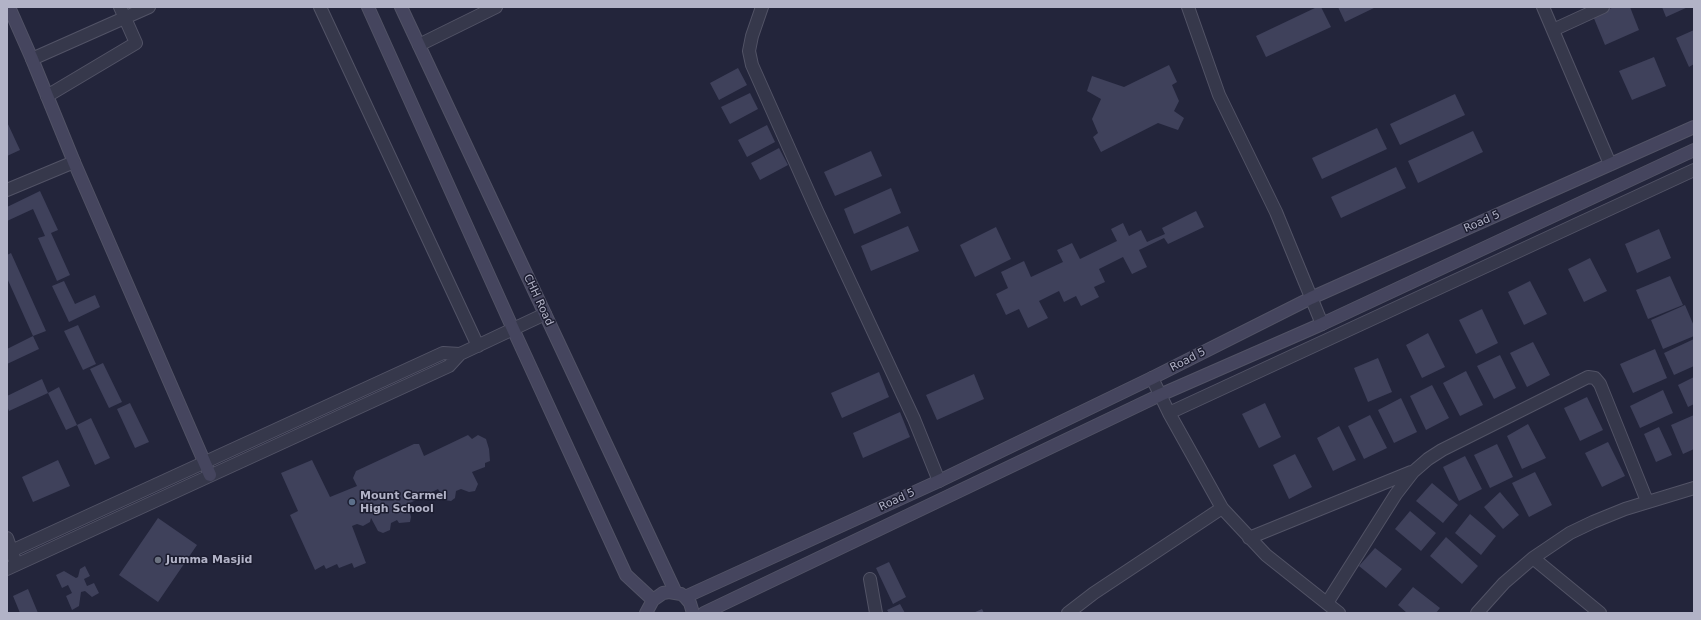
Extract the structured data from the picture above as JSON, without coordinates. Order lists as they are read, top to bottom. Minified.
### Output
{"streets":{"street":["Road 5","CHH Road"]},"crossings":[["Road 5","CHH Road"]],"places":["Mount Carmel High School","Jumma Masjid"]}
